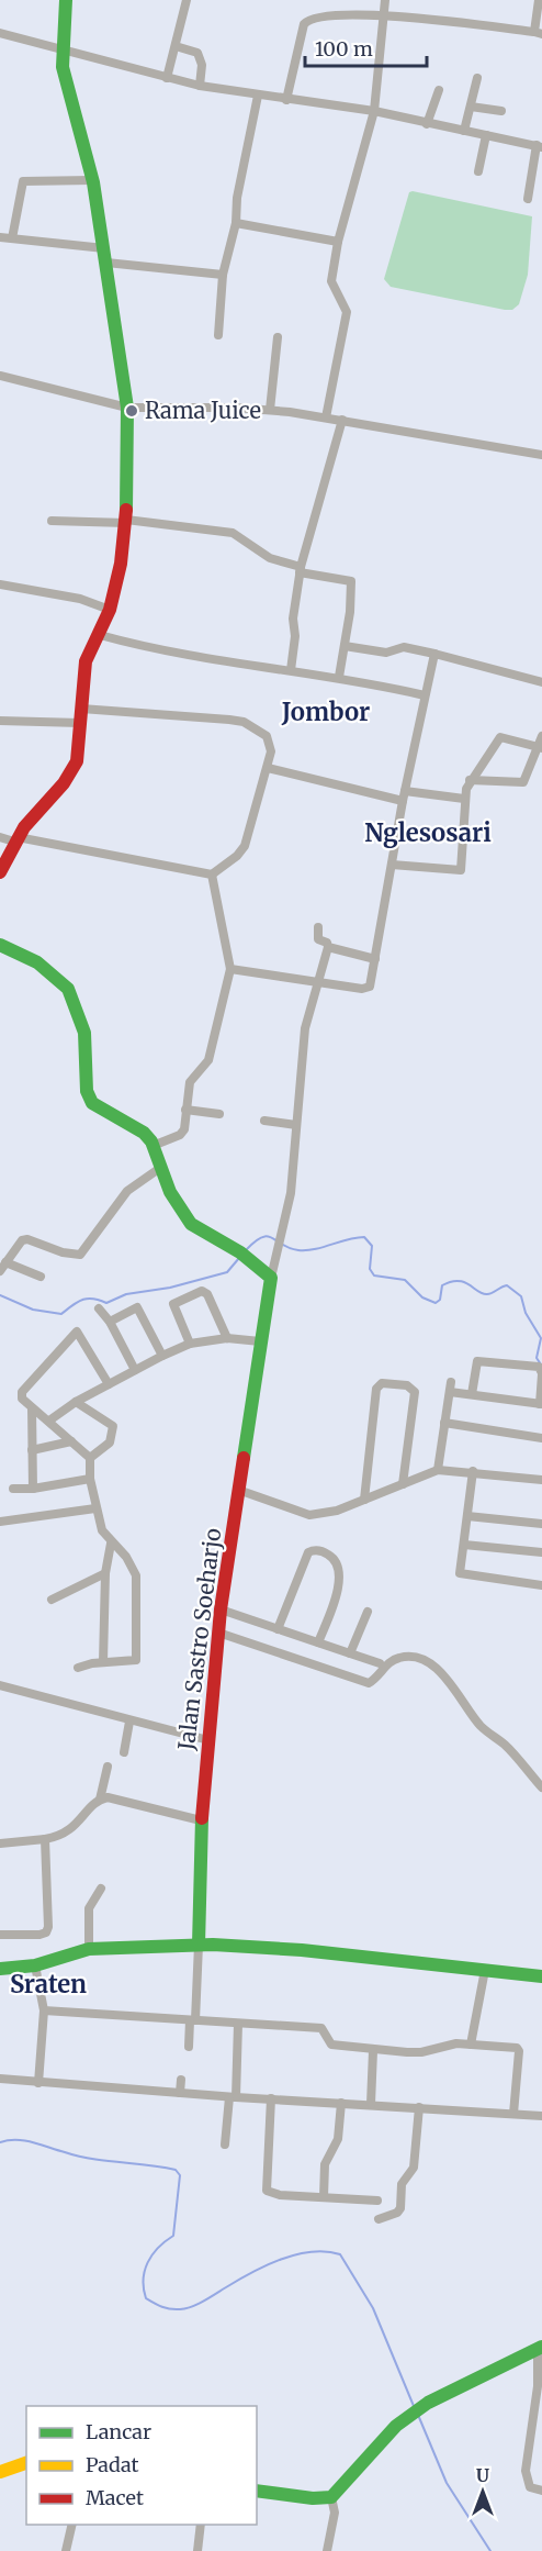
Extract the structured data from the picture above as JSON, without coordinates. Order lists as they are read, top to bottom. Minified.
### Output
{"streets":{"street":["Jalan Sastro Soeharjo"]},"districts":["Jombor","Nglesosari","Sraten"],"places":["Rama Juice"],"legend":["Lancar","Padat","Macet"],"scale_bar":"100 m","north":"top"}
